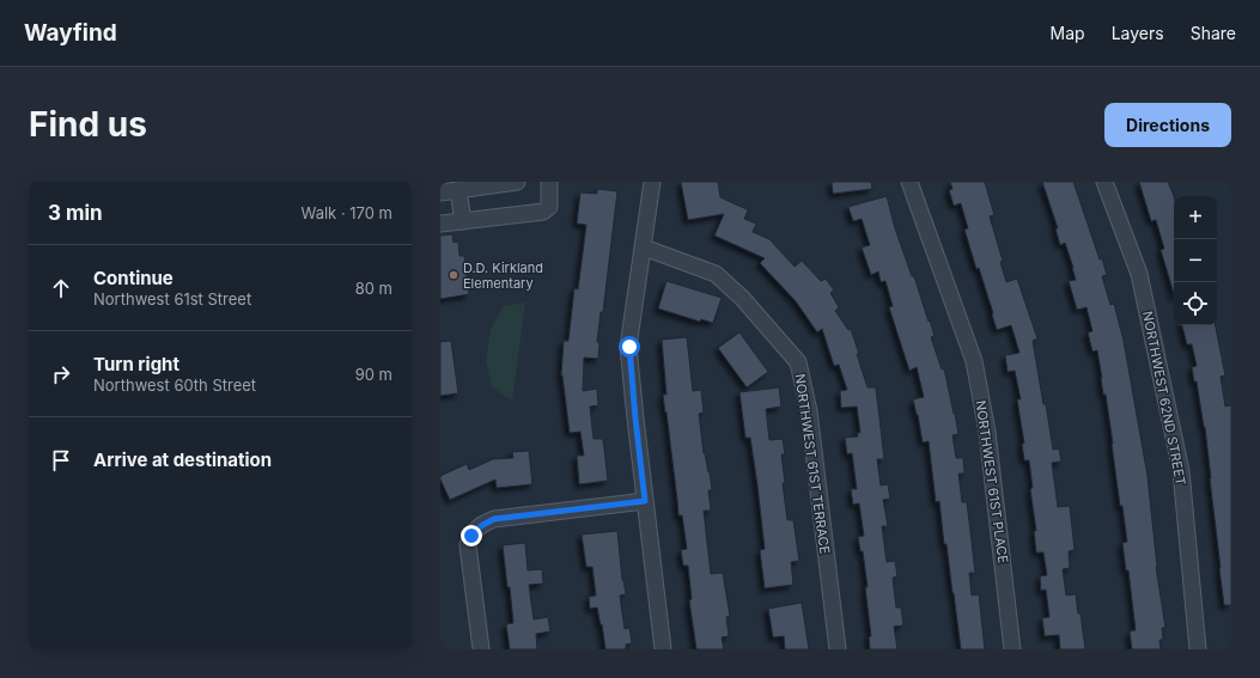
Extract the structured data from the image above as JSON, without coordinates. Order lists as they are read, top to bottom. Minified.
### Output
{"streets":{"street":["NORTHWEST 62ND STREET","NORTHWEST 61ST TERRACE","NORTHWEST 61ST PLACE"]},"places":["D.D. Kirkland Elementary"],"page":{"header":"Wayfind","nav":["Map","Layers","Share"],"buttons":"Directions","title":"Find us","heading":["3 min","Walk · 170 m"],"map_buttons":["+","−"],"list":[["Continue","Northwest 61st Street","80 m"],["Turn right","Northwest 60th Street","90 m"],"Arrive at destination"]}}
